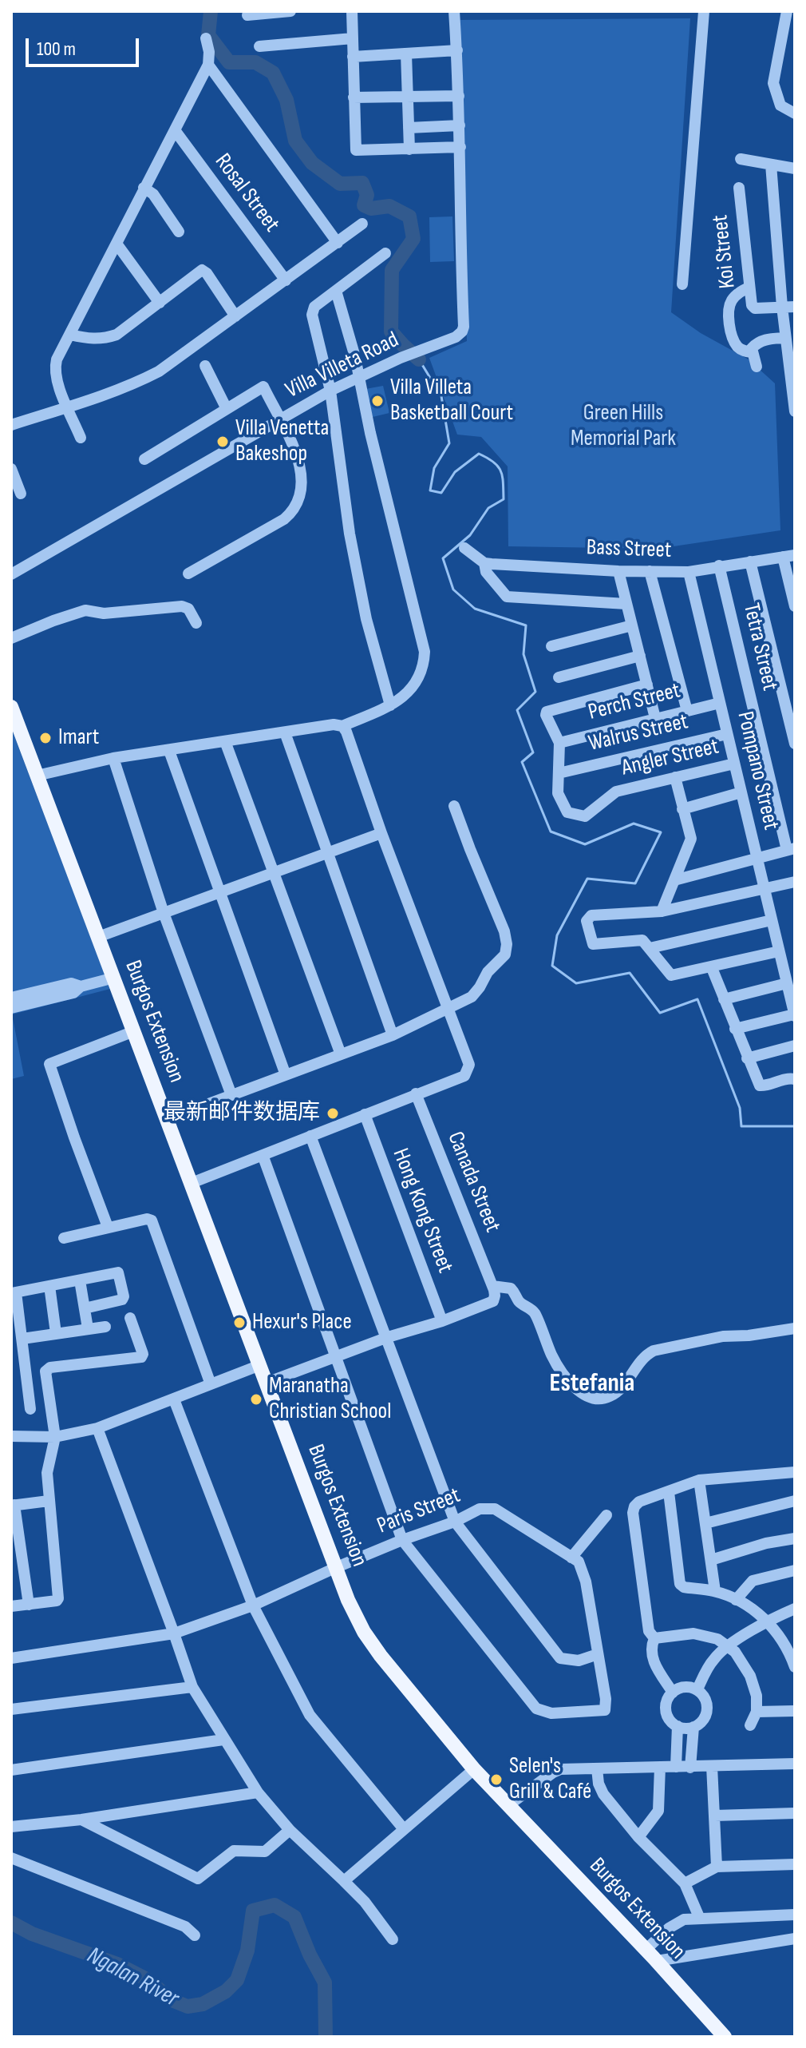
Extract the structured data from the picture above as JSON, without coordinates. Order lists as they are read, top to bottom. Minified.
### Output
{"streets":{"main road":["Burgos Extension"],"street":["Rosal Street","Koi Street","Villa Villeta Road","Bass Street","Tetra Street","Perch Street","Walrus Street","Angler Street","Pompano Street","Canada Street","Hong Kong Street","Paris Street"]},"crossings":[["Bass Street","Tetra Street"],["Bass Street","Pompano Street"],["Perch Street","Pompano Street"],["Walrus Street","Angler Street"],["Walrus Street","Pompano Street"],["Angler Street","Pompano Street"],["Burgos Extension","Paris Street"]],"districts":["Estefania"],"water":["Ngalan River"],"parks":["Green Hills Memorial Park"],"places":["Villa Villeta Basketball Court","Villa Venetta Bakeshop","Imart","最新邮件数据库","Hexur's Place","Maranatha Christian School","Selen's Grill & Café"],"scale_bar":"100 m"}
